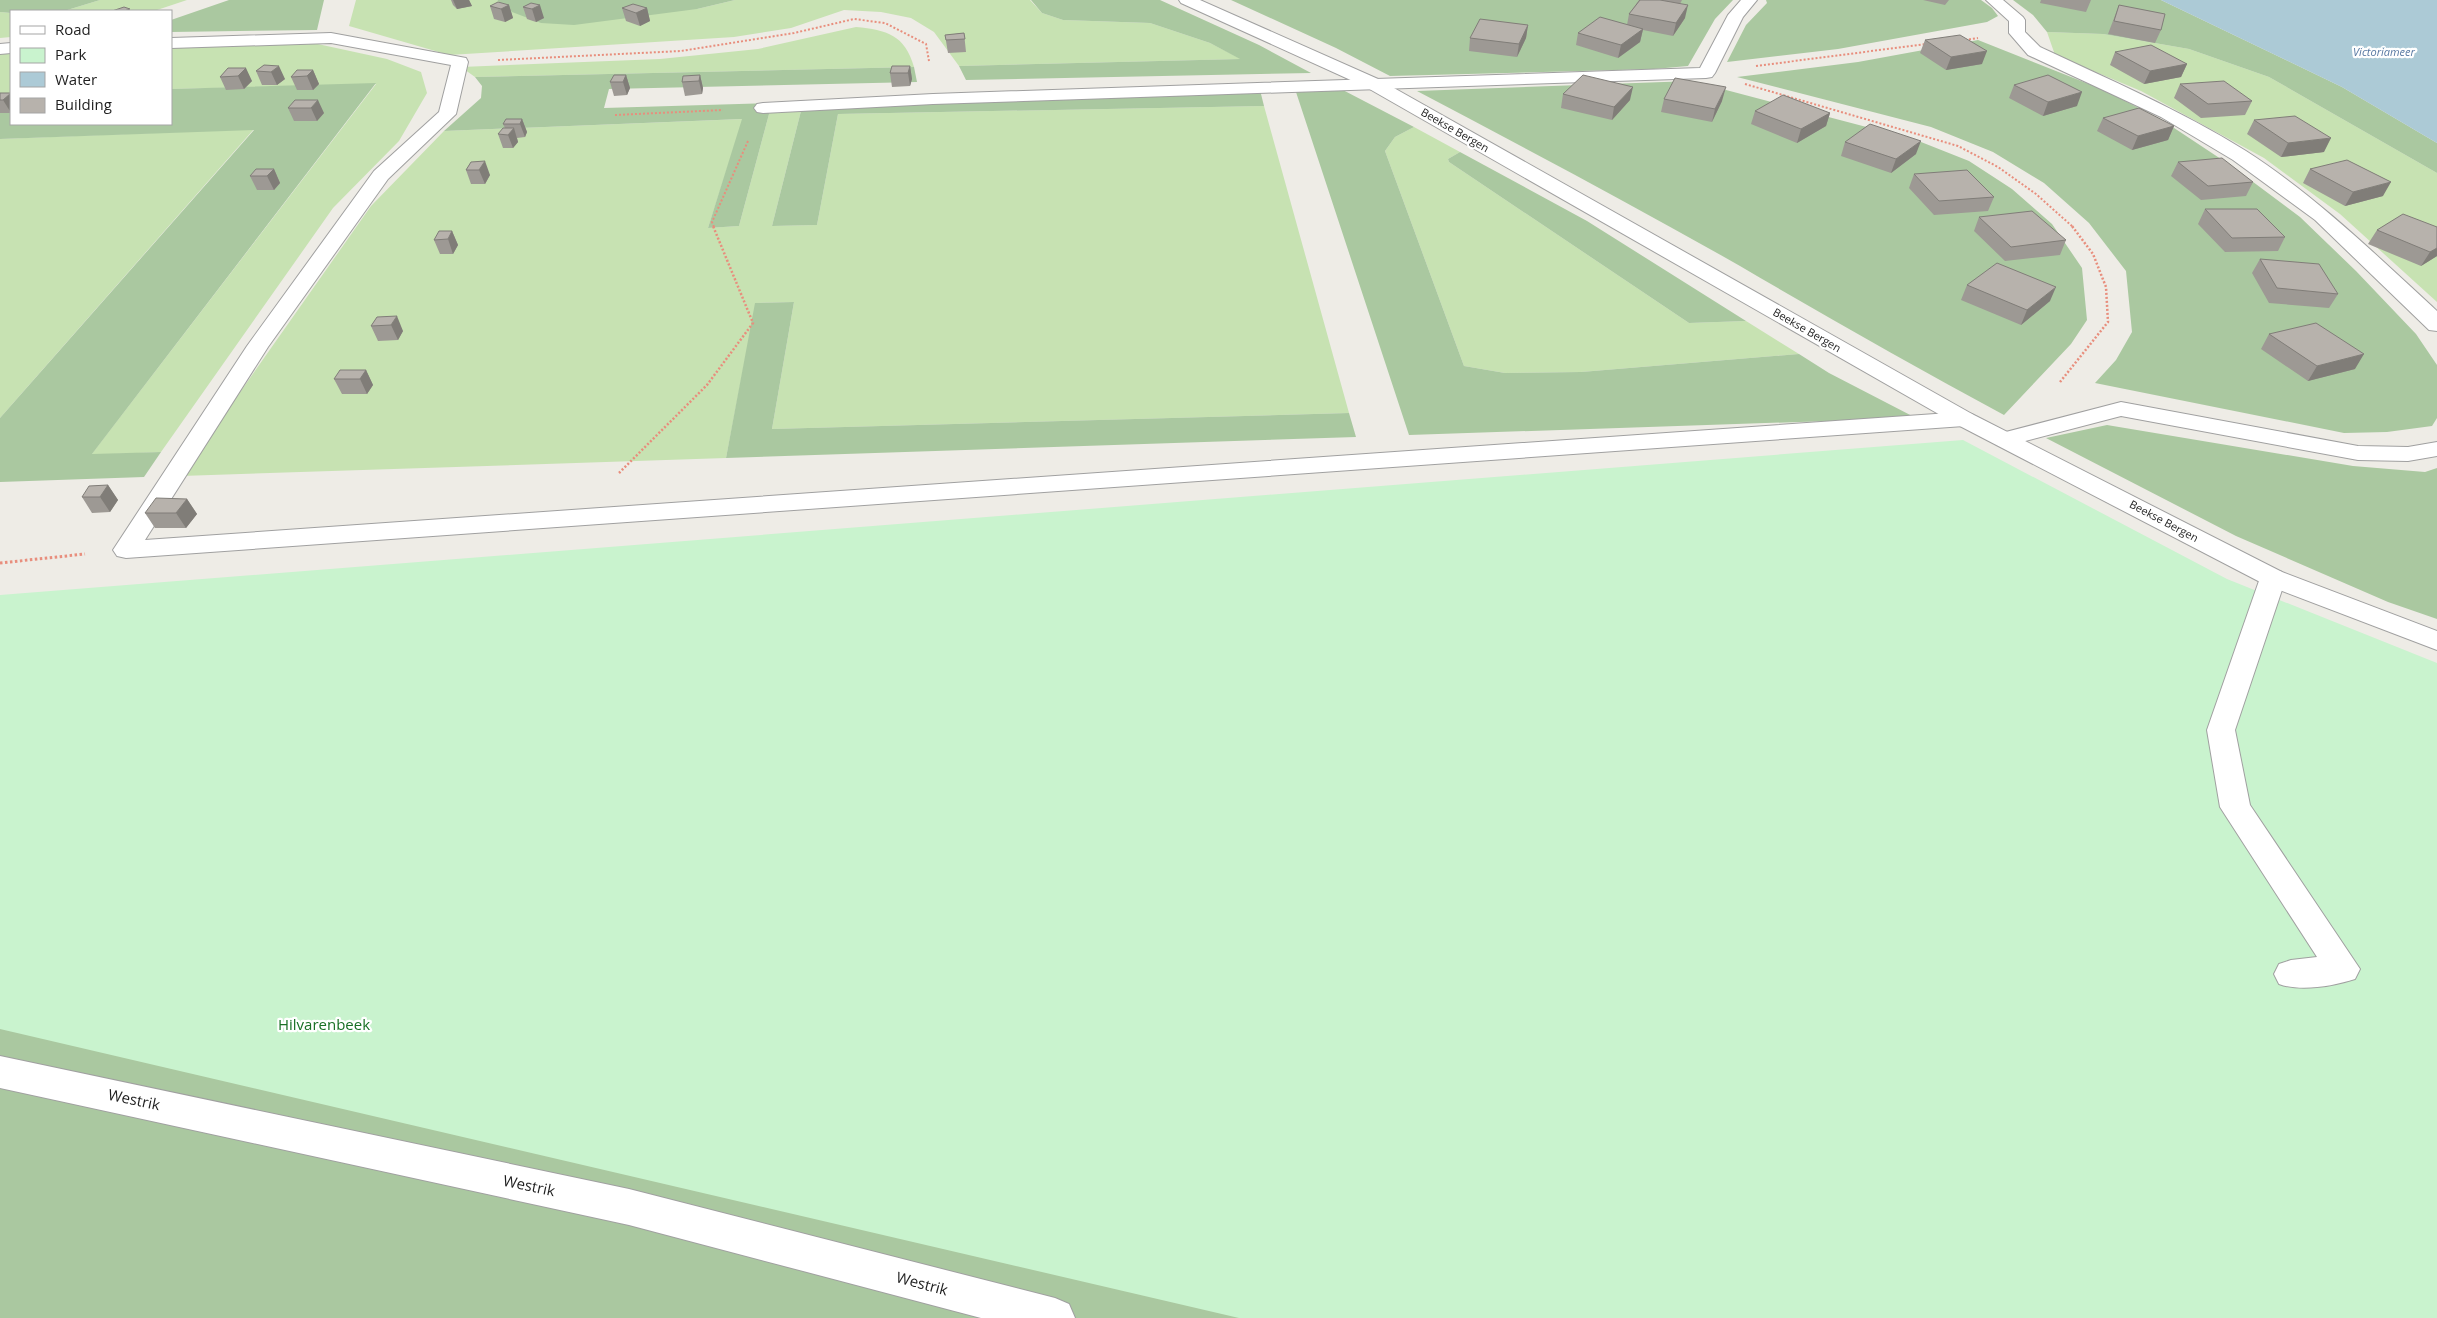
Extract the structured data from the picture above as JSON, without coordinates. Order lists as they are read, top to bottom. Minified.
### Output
{"streets":{"street":["Beekse Bergen","Westrik"]},"water":["Victoriameer"],"parks":["Hilvarenbeek"],"legend":["Road","Park","Water","Building"]}
